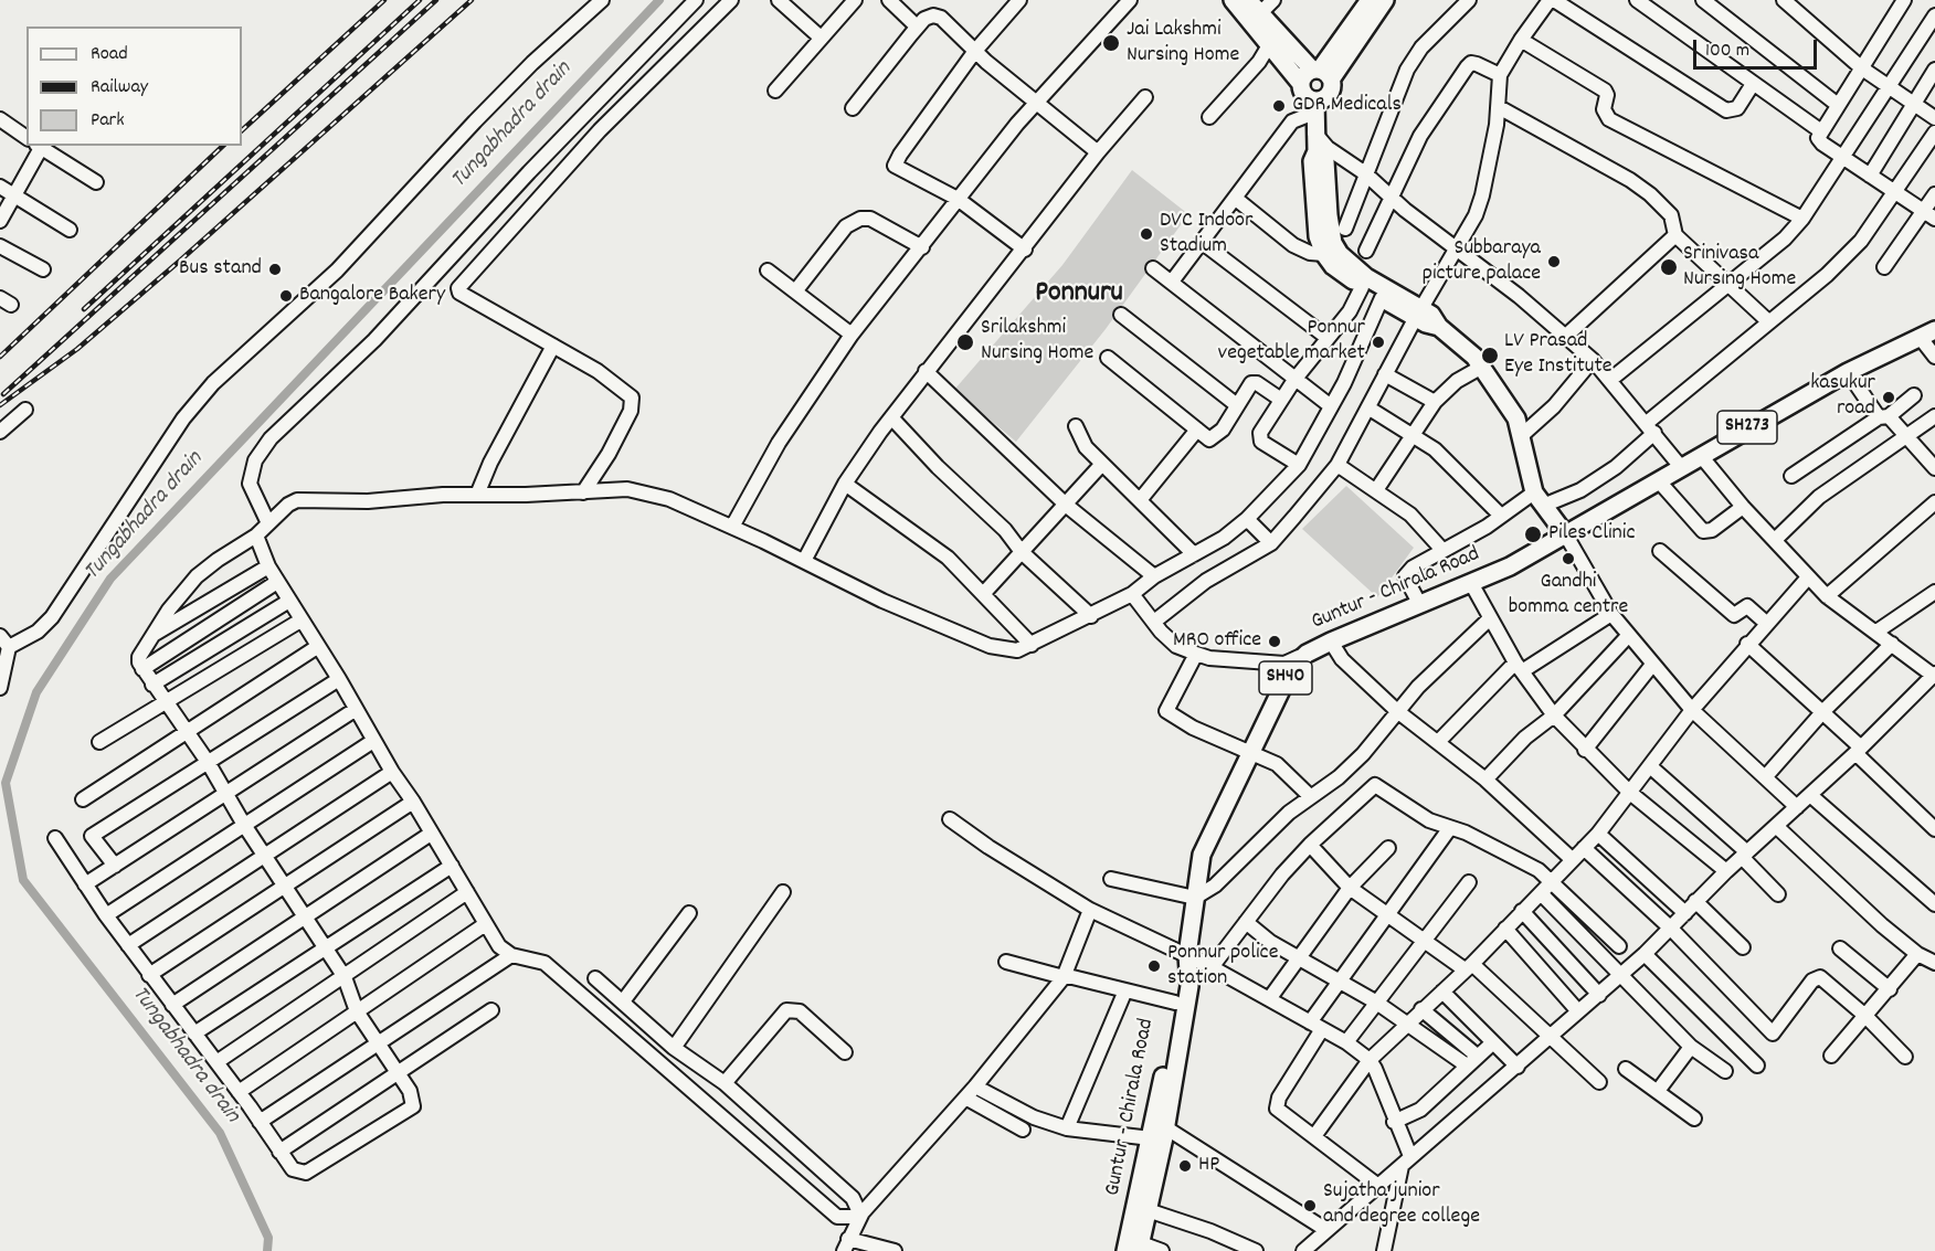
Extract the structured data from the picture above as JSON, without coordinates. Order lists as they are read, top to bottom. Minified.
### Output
{"streets":{"main road":["SH273","Guntur - Chirala Road","SH40"]},"districts":["Ponnuru"],"water":["Tungabhadra drain"],"places":["Jai Lakshmi Nursing Home","GDR Medicals","DVC Indoor Stadium","Subbaraya picture palace","Srinivasa Nursing Home","Bus stand","Bangalore Bakery","Srilakshmi Nursing Home","Ponnur vegetable market","LV Prasad Eye Institute","kasukur road","Piles Clinic","Gandhi bomma centre","MRO office","Ponnur police station","HP","Sujatha junior and degree college"],"legend":["Road","Railway","Park"],"scale_bar":"100 m"}
